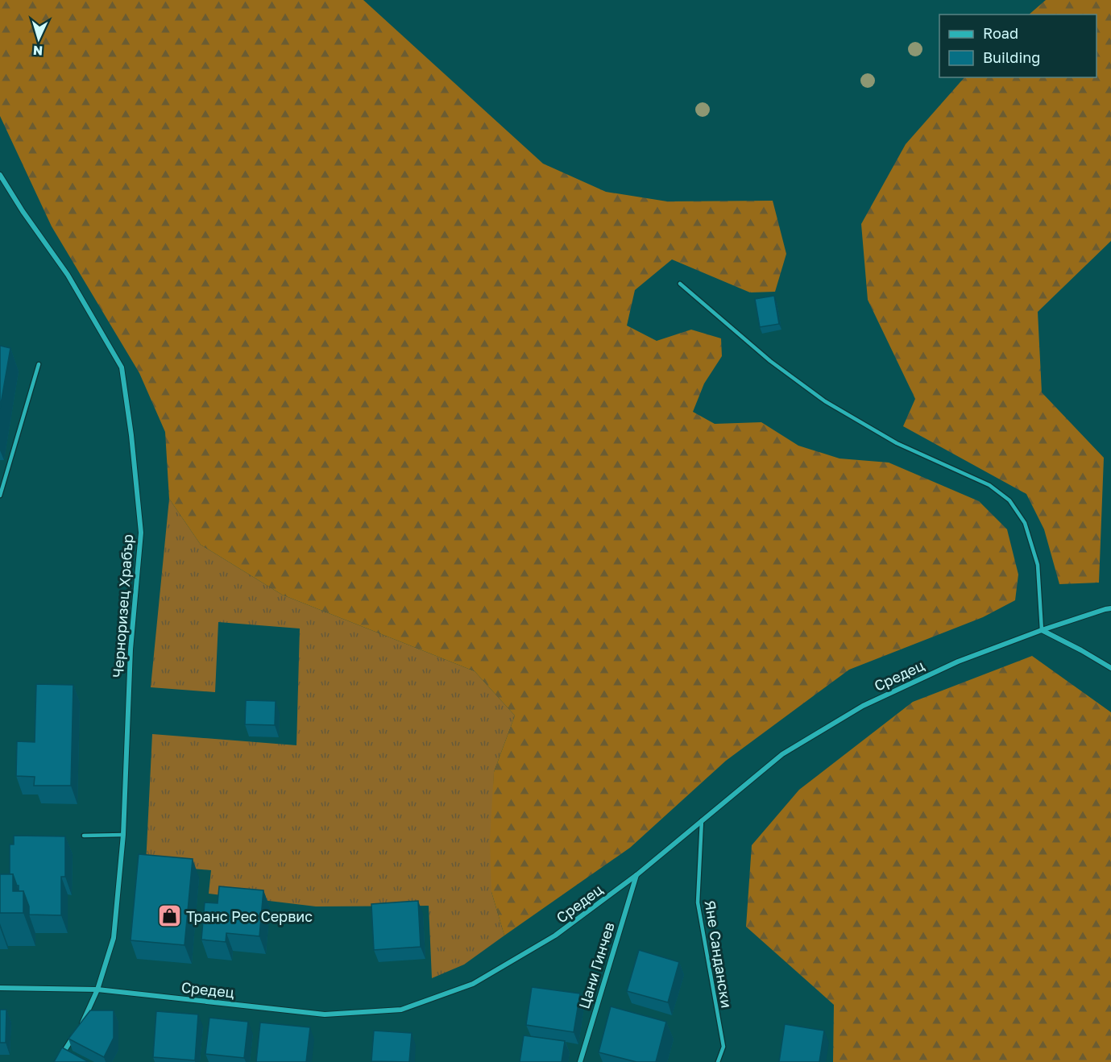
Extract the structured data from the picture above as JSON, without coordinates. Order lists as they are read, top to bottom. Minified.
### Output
{"streets":{"street":["Черноризец Храбър","Средец","Цани Гинчев"],"lane":["Яне Сандански"]},"crossings":[["Черноризец Храбър","Средец"],["Средец","Яне Сандански"],["Средец","Цани Гинчев"]],"places":{"shop":["Транс Рес Сервис"]},"legend":["Road","Building"],"north":"bottom"}
